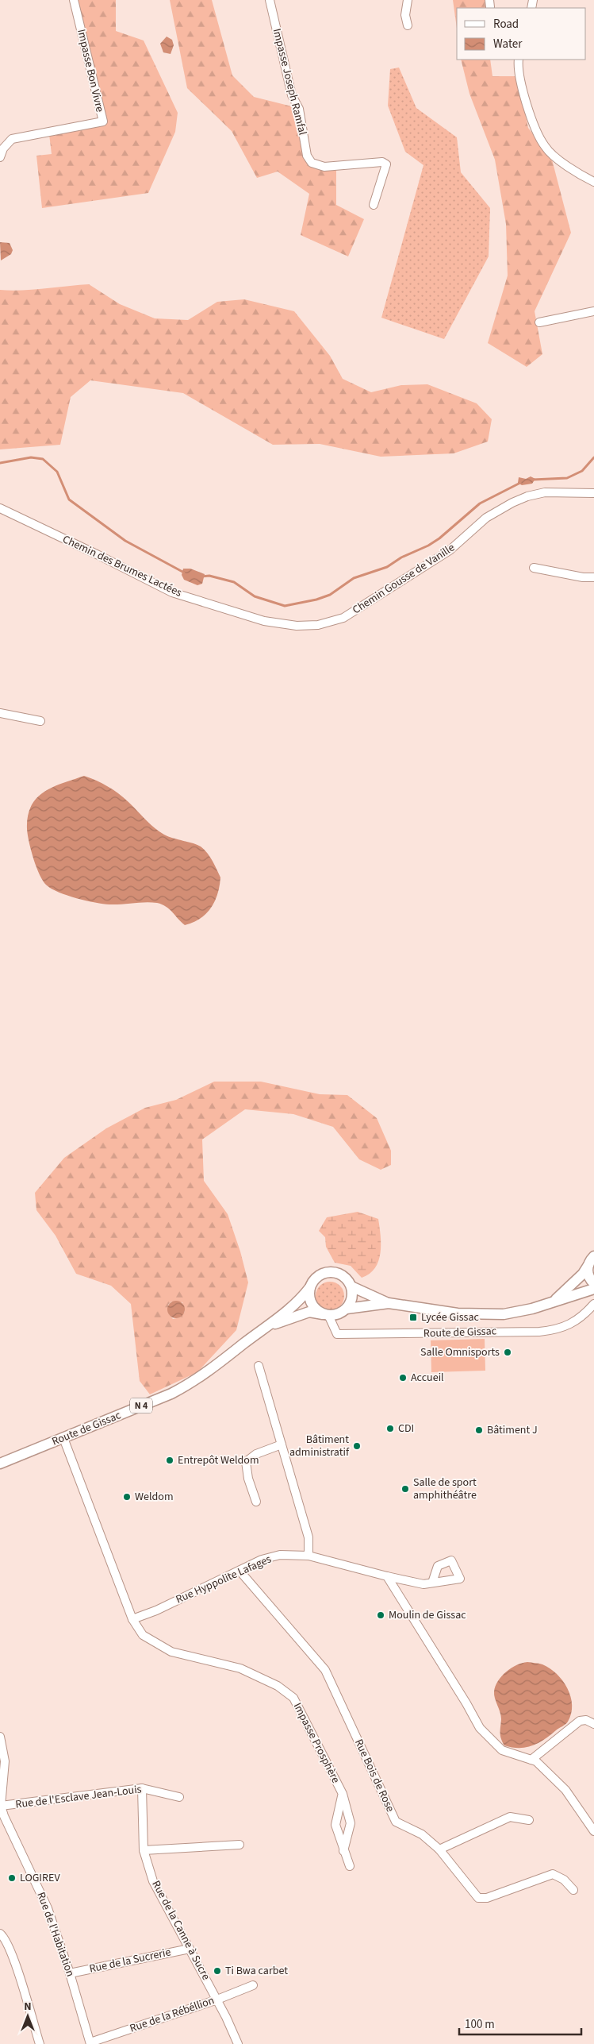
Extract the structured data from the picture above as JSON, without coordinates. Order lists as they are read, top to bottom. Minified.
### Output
{"streets":{"main road":["Route de Gissac","N 4"],"street":["Impasse Bon Vivre","Impasse Joseph Ramfal","Chemin des Brumes Lactées","Chemin Gousse de Vanille","Rue Hyppolite Lafages","Impasse Prosphère","Rue Bois de Rose","Rue de l'Esclave Jean-Louis","Rue de la Canne à Sucre","Rue de l'Habitation","Rue de la Sucrerie","Rue de la Rébéllion"]},"crossings":[["Chemin des Brumes Lactées","Chemin Gousse de Vanille"],["Route de Gissac","N 4"],["Rue Hyppolite Lafages","Impasse Prosphère"],["Rue Hyppolite Lafages","Rue Bois de Rose"],["Rue de l'Esclave Jean-Louis","Rue de la Canne à Sucre"],["Rue de l'Esclave Jean-Louis","Rue de l'Habitation"],["Rue de la Canne à Sucre","Rue de la Sucrerie"],["Rue de la Canne à Sucre","Rue de la Rébéllion"],["Rue de l'Habitation","Rue de la Sucrerie"],["Rue de l'Habitation","Rue de la Rébéllion"]],"places":{"transit":["Lycée Gissac"],"other":["Salle Omnisports","Accueil","CDI","Bâtiment J","Bâtiment administratif","Entrepôt Weldom","Salle de sport amphithéâtre","Weldom","Moulin de Gissac","LOGIREV","Ti Bwa carbet"]},"legend":["Road","Water"],"scale_bar":"100 m","north":"top"}
